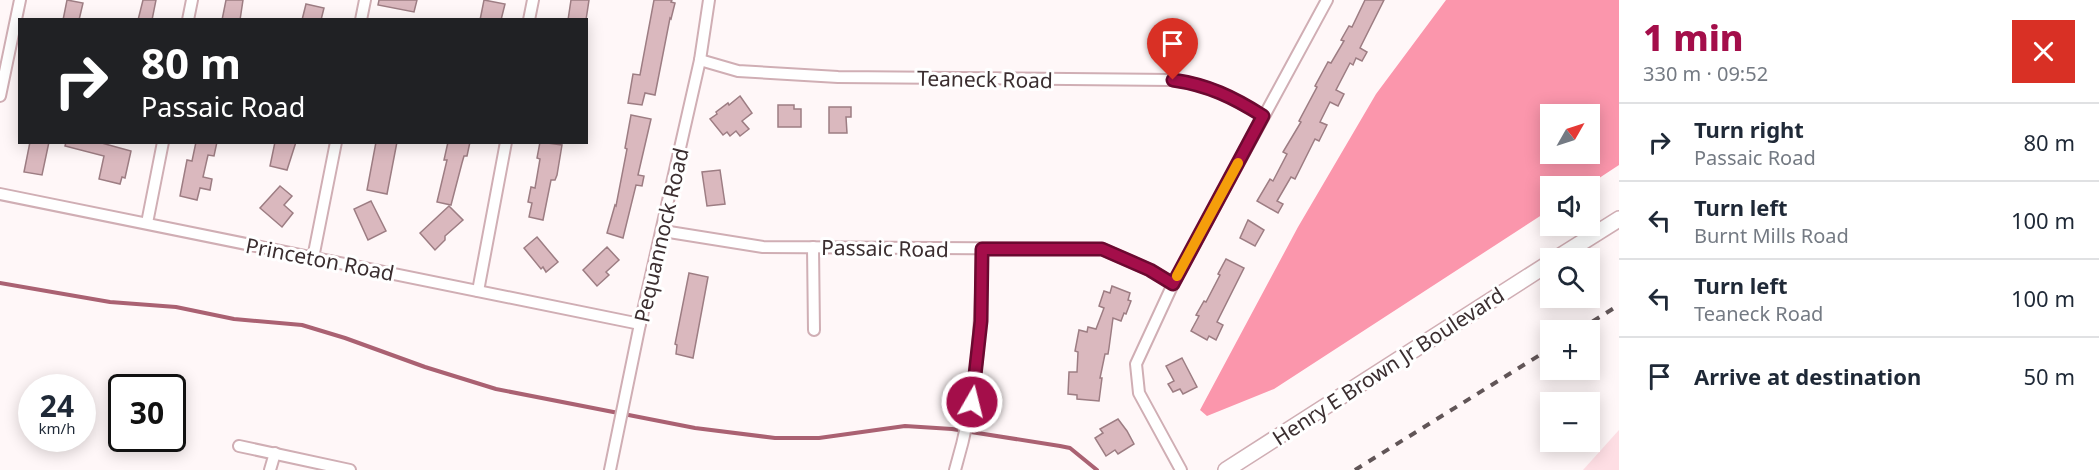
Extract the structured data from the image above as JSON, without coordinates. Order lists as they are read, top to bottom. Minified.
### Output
{"streets":{"main road":["Henry E Brown Jr Boulevard"],"street":["Teaneck Road","Pequannock Road","Passaic Road","Princeton Road"]},"crossings":[["Teaneck Road","Pequannock Road"],["Pequannock Road","Passaic Road"],["Pequannock Road","Princeton Road"]],"north":"top right","page":{"heading":["1 min","330 m · 09:52"],"turn":["80 m","Passaic Road"],"list":[{"name":"Turn right","note":"Passaic Road","value":"80 m"},{"name":"Turn left","note":"Burnt Mills Road","value":"100 m"},{"name":"Turn left","note":"Teaneck Road","value":"100 m"},{"name":"Arrive at destination","value":"50 m"}],"map_buttons":["+","−"],"speed":"24 km/h","limit":"30"}}
